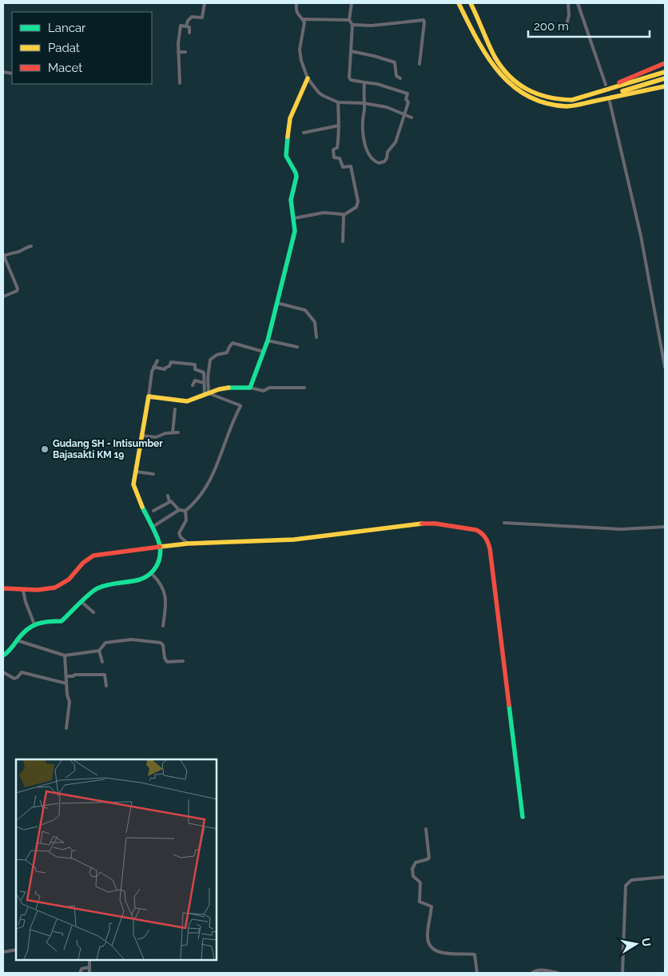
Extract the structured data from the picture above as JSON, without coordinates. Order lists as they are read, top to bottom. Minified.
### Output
{"places":["Gudang SH - Intisumber Bajasakti KM 19"],"legend":["Lancar","Padat","Macet"],"scale_bar":"200 m","north":"right"}
